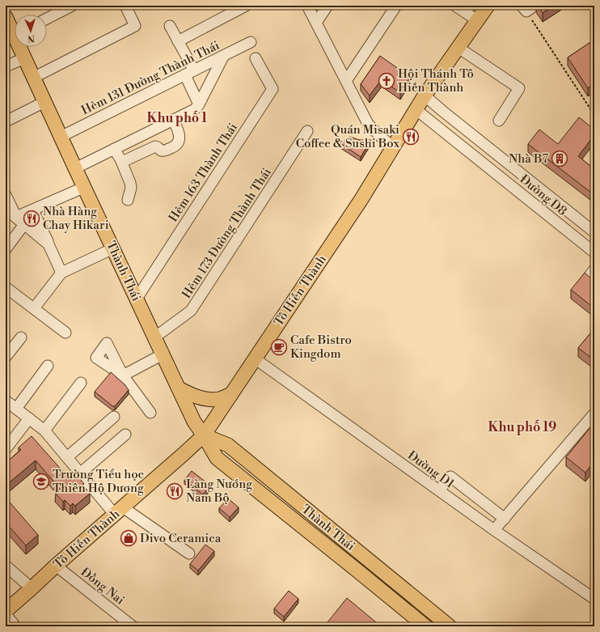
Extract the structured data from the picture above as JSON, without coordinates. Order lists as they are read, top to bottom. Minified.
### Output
{"streets":{"main road":["Thành Thái","Tô Hiến Thành"],"street":["Hẻm 131 Đường Thành Thái","Hẻm 163 Thành Thái","Đường D8","Hẻm 173 Đường Thành Thái","Đường D1","Đồng Nai"]},"crossings":[["Hẻm 131 Đường Thành Thái","Thành Thái"],["Hẻm 163 Thành Thái","Thành Thái"],["Đường D8","Tô Hiến Thành"],["Hẻm 173 Đường Thành Thái","Thành Thái"],["Thành Thái","Tô Hiến Thành"],["Tô Hiến Thành","Đường D1"],["Tô Hiến Thành","Đồng Nai"]],"districts":["Khu phố 1","Khu phố 19"],"places":{"church":["Hội Thánh Tô Hiến Thành"],"restaurant":["Quán Misaki Coffee & Sushi Box","Nhà Hàng Chay Hikari","Làng Nướng Nam Bộ"],"building":["Nhà B7"],"cafe":["Cafe Bistro Kingdom"],"school or university":["Trường Tiểu học Thiên Hộ Dương"],"shop":["Divo Ceramica"]},"north":"bottom"}
